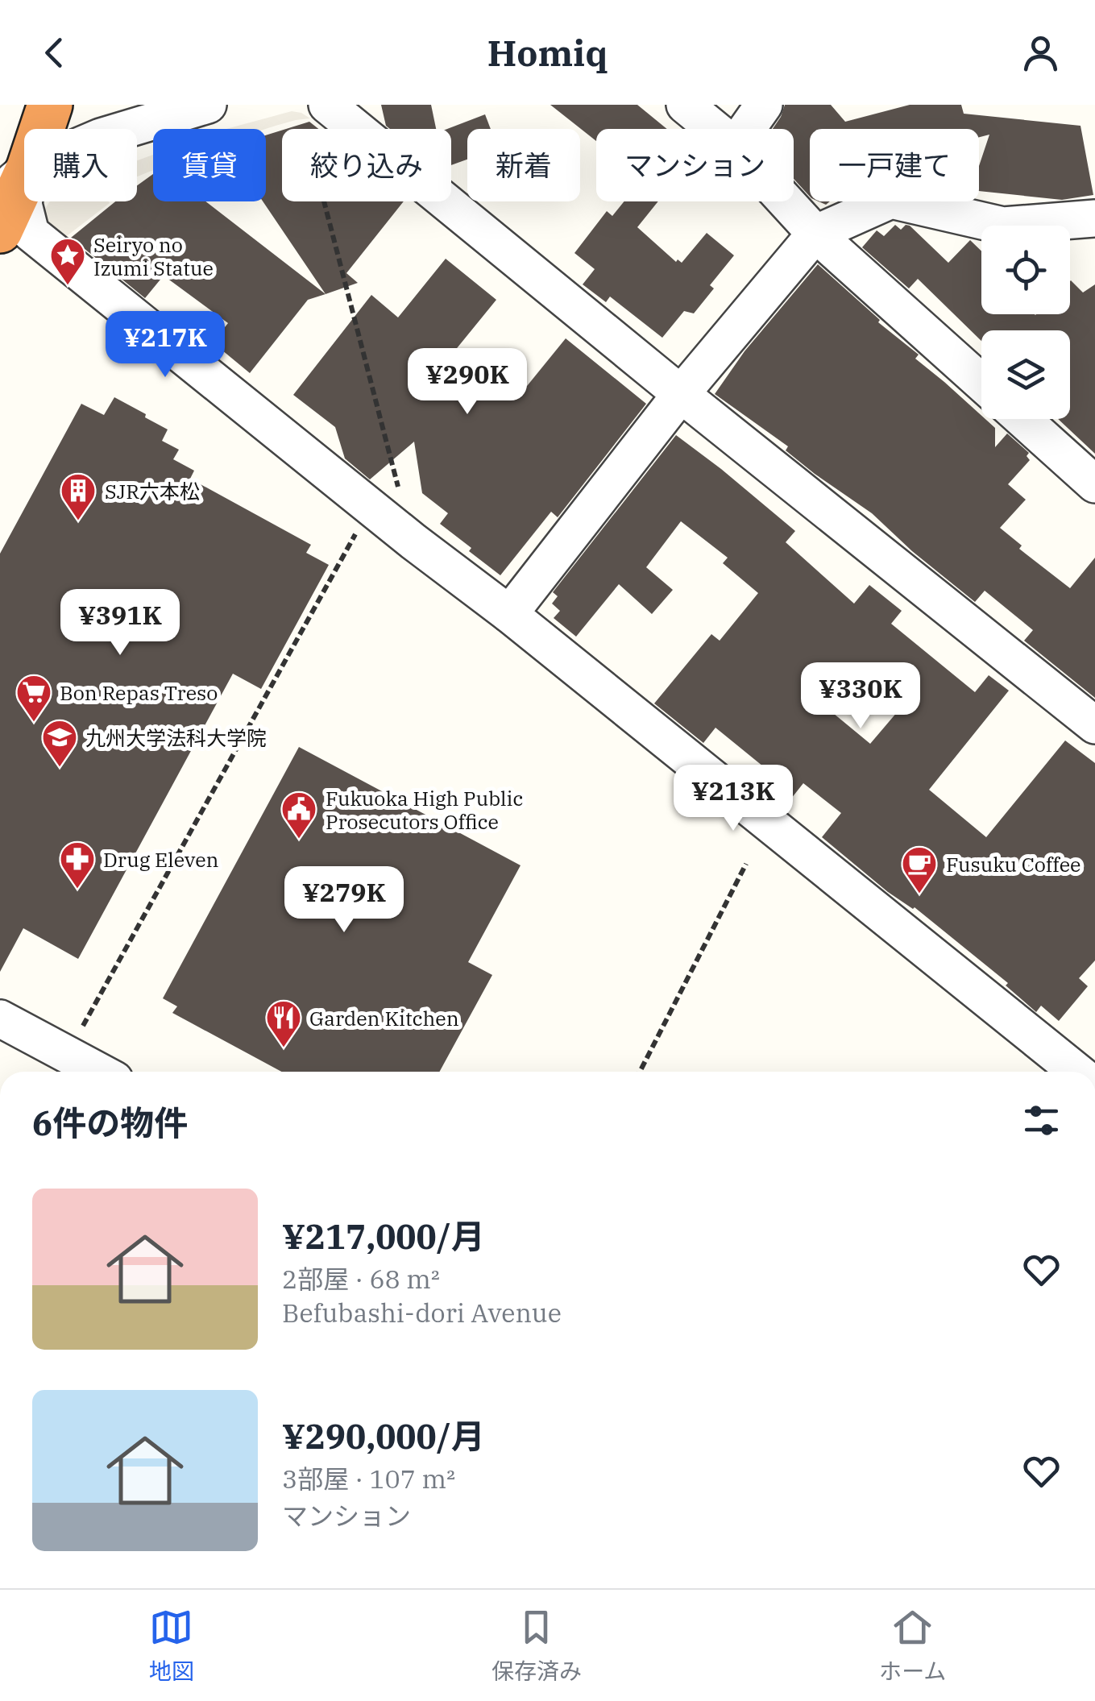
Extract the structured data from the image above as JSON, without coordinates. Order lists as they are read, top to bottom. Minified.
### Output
{"places":{"place":["Seiryo no Izumi Statue"],"building":["SJR六本松"],"supermarket":["Bon Repas Treso"],"school or university":["九州大学法科大学院"],"public building":["Fukuoka High Public Prosecutors Office"],"pharmacy":["Drug Eleven"],"cafe":["Fusuku Coffee"],"restaurant":["Garden Kitchen"]},"page":{"header":"Homiq","chip":["購入","賃貸","絞り込み","新着","マンション","一戸建て"],"price":["¥217K","¥290K","¥391K","¥330K","¥213K","¥279K"],"heading":"6件の物件","list":[{"name":"¥217,000/月","note":"2部屋 · 68 m² · Befubashi-dori Avenue"},{"name":"¥290,000/月","note":"3部屋 · 107 m² · マンション"}],"tabs":["地図","保存済み","ホーム"]}}
